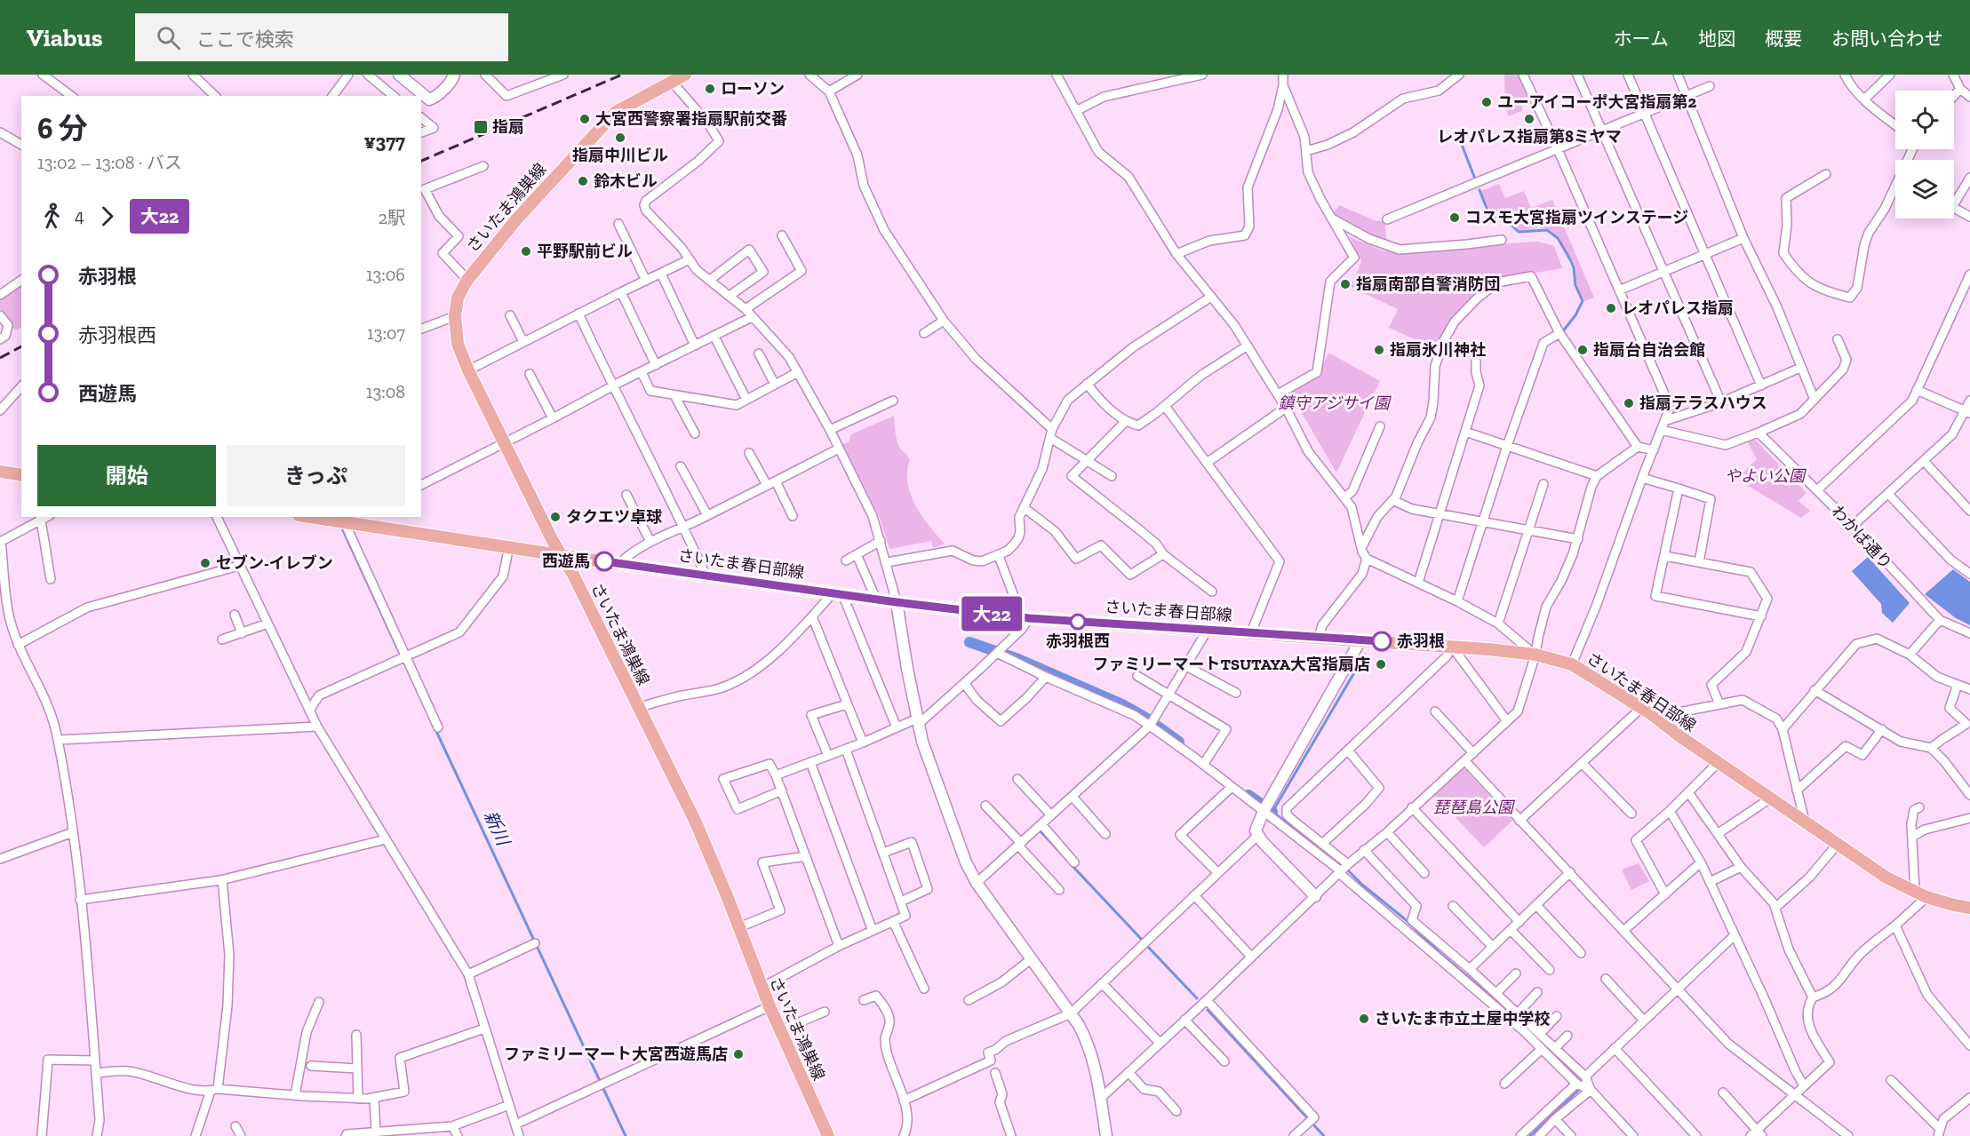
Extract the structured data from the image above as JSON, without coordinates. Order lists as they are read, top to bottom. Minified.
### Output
{"streets":{"main road":["さいたま鴻巣線","さいたま春日部線"],"street":["わかば通り"]},"crossings":[["さいたま鴻巣線","さいたま春日部線"]],"water":["新川"],"parks":["鎮守アジサイ園","やよい公園","琵琶島公園"],"places":{"other":["ローソン","ユーアイコーポ大宮指扇第2","大宮西警察署指扇駅前交番","レオパレス指扇第8ミヤマ","指扇中川ビル","鈴木ビル","コスモ大宮指扇ツインステージ","平野駅前ビル","指扇南部自警消防団","レオパレス指扇","指扇氷川神社","指扇台自治会館","指扇テラスハウス","タクエツ卓球","西遊馬","セブン-イレブン","赤羽根西","赤羽根","ファミリーマートTSUTAYA大宮指扇店","さいたま市立土屋中学校","ファミリーマート大宮西遊馬店"],"transit":["指扇"]},"lines":["bus line 大22"],"page":{"header":"Viabus","search":"ここで検索","nav":["ホーム","地図","概要","お問い合わせ"],"on_map":"大22","heading":["6 分","13:02 – 13:08 · バス","¥377"],"legs":["4","大22","2駅"],"list":[{"name":"赤羽根","value":"13:06"},{"name":"赤羽根西","value":"13:07"},{"name":"西遊馬","value":"13:08"}],"buttons":["開始","きっぷ"]}}
